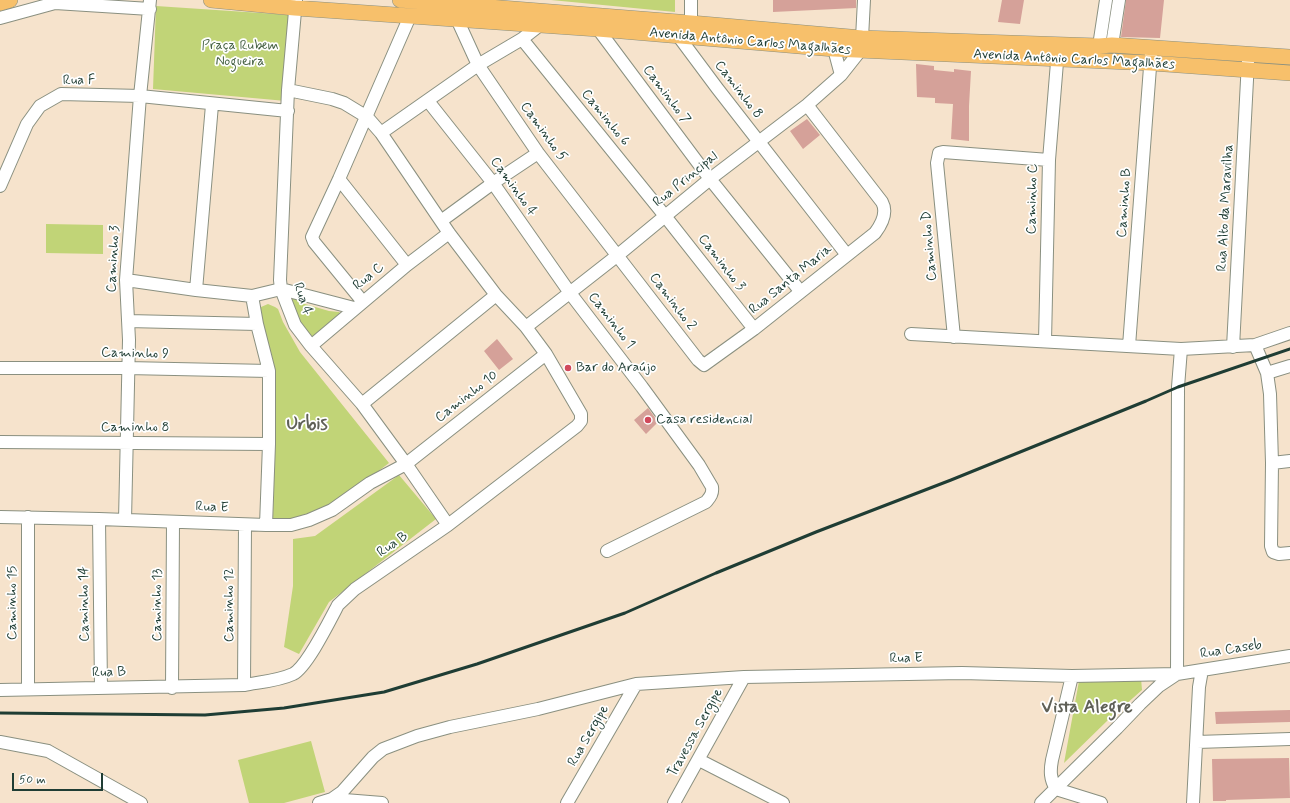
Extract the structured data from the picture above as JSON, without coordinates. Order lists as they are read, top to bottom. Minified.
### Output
{"streets":{"main road":["Avenida Antônio Carlos Magalhães"],"street":["Rua F","Caminho 8","Caminho 7","Caminho 6","Caminho 5","Rua Principal","Caminho 4","Caminho C","Caminho B","Rua Alto da Maravilha","Caminho D","Caminho 3","Rua C","Rua Santa Maria","Rua 4","Caminho 2","Caminho 1","Caminho 9","Caminho 10","Rua E","Rua B","Caminho 15","Caminho 14","Caminho 13","Caminho 12","Rua Caseb","Travessa Sergipe","Rua Sergipe"]},"crossings":[["Avenida Antônio Carlos Magalhães","Caminho 8"],["Avenida Antônio Carlos Magalhães","Caminho 7"],["Avenida Antônio Carlos Magalhães","Caminho 5"],["Avenida Antônio Carlos Magalhães","Rua Principal"],["Avenida Antônio Carlos Magalhães","Caminho C"],["Avenida Antônio Carlos Magalhães","Caminho B"],["Avenida Antônio Carlos Magalhães","Rua Alto da Maravilha"],["Avenida Antônio Carlos Magalhães","Rua 4"],["Rua F","Caminho 3"],["Caminho 8","Rua Principal"],["Caminho 8","Caminho 3"],["Caminho 7","Rua Principal"],["Caminho 6","Rua Principal"],["Caminho 6","Caminho 3"],["Caminho 5","Rua Principal"],["Caminho 5","Caminho 2"],["Rua Principal","Caminho 4"],["Rua Principal","Caminho 3"],["Rua Principal","Rua Santa Maria"],["Rua Principal","Caminho 2"],["Rua Principal","Caminho 1"],["Rua Principal","Rua B"],["Caminho 4","Caminho 1"],["Caminho C","Caminho D"],["Caminho 3","Rua Santa Maria"],["Caminho 3","Caminho 9"],["Caminho 3","Rua E"],["Rua C","Rua 4"],["Rua C","Rua B"],["Rua Santa Maria","Caminho 2"],["Rua 4","Caminho 10"],["Rua 4","Rua E"],["Rua 4","Rua B"],["Caminho 10","Rua E"],["Caminho 10","Rua B"],["Rua E","Caminho 15"],["Rua E","Caminho 14"],["Rua E","Caminho 13"],["Rua E","Caminho 12"],["Rua E","Rua Caseb"],["Rua E","Travessa Sergipe"],["Rua E","Rua Sergipe"],["Rua B","Caminho 15"],["Rua B","Caminho 14"],["Rua B","Caminho 13"],["Rua B","Caminho 12"]],"districts":["Urbis","Vista Alegre"],"parks":["Praça Rubem Nogueira"],"places":["Bar do Araújo","Casa residencial"],"scale_bar":"50 m"}
